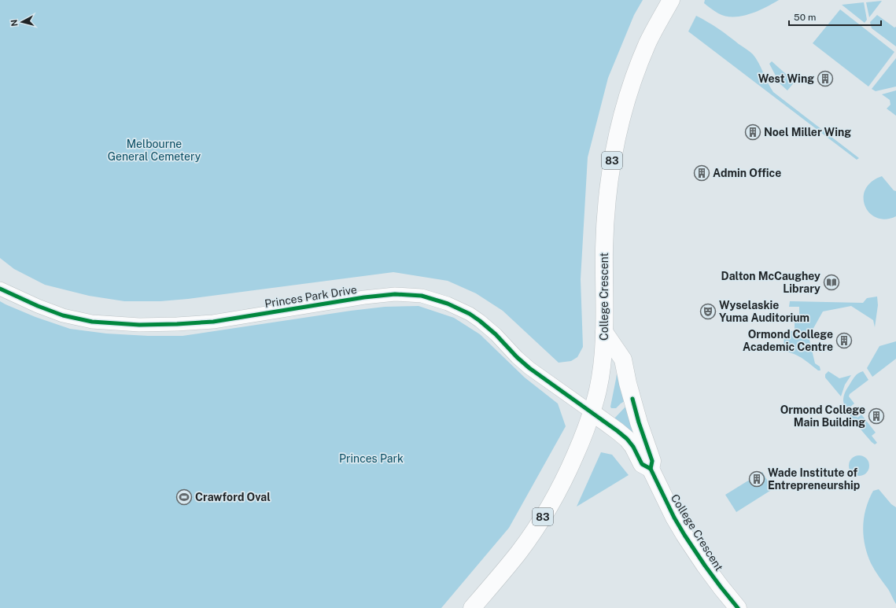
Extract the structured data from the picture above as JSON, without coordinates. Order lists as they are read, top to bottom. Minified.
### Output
{"streets":{"main road":["83","College Crescent"],"street":["Princes Park Drive"]},"crossings":[["83","Princes Park Drive"],["83","College Crescent"],["Princes Park Drive","College Crescent"]],"parks":["Melbourne General Cemetery","Princes Park"],"places":{"building":["West Wing","Noel Miller Wing","Admin Office","Ormond College Academic Centre","Ormond College Main Building","Wade Institute of Entrepreneurship"],"library":["Dalton McCaughey Library"],"theatre":["Wyselaskie Yuma Auditorium"],"sports":["Crawford Oval"]},"scale_bar":"50 m","north":"left"}
